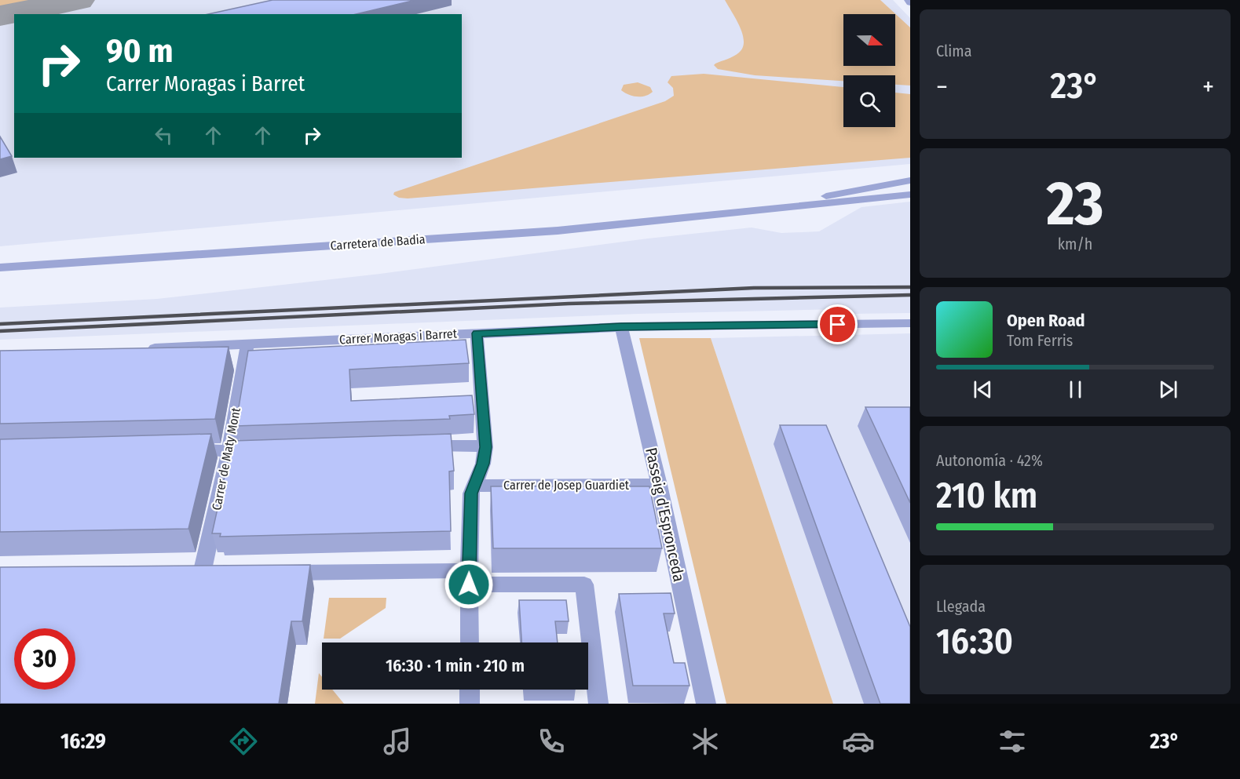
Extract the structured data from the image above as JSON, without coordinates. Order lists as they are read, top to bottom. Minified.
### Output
{"streets":{"street":["Carretera de Badia","Carrer Moragas i Barret","Carrer de Maty Mont","Carrer de Josep Guardiet","Passeig d'Espronceda"]},"crossings":[["Carrer Moragas i Barret","Carrer de Maty Mont"],["Carrer Moragas i Barret","Passeig d'Espronceda"],["Carrer de Josep Guardiet","Passeig d'Espronceda"]],"north":"right","page":{"tile":["Clima",["23","km/h"],["Autonomía · 42%","210 km"],["Llegada","16:30"]],"turn":["90 m","Carrer Moragas i Barret"],"heat":["−","23°","+"],"song":["Open Road","Tom Ferris"],"limit":"30","trip":"16:30 · 1 min · 210 m","tabs":["16:29","23°"]}}
